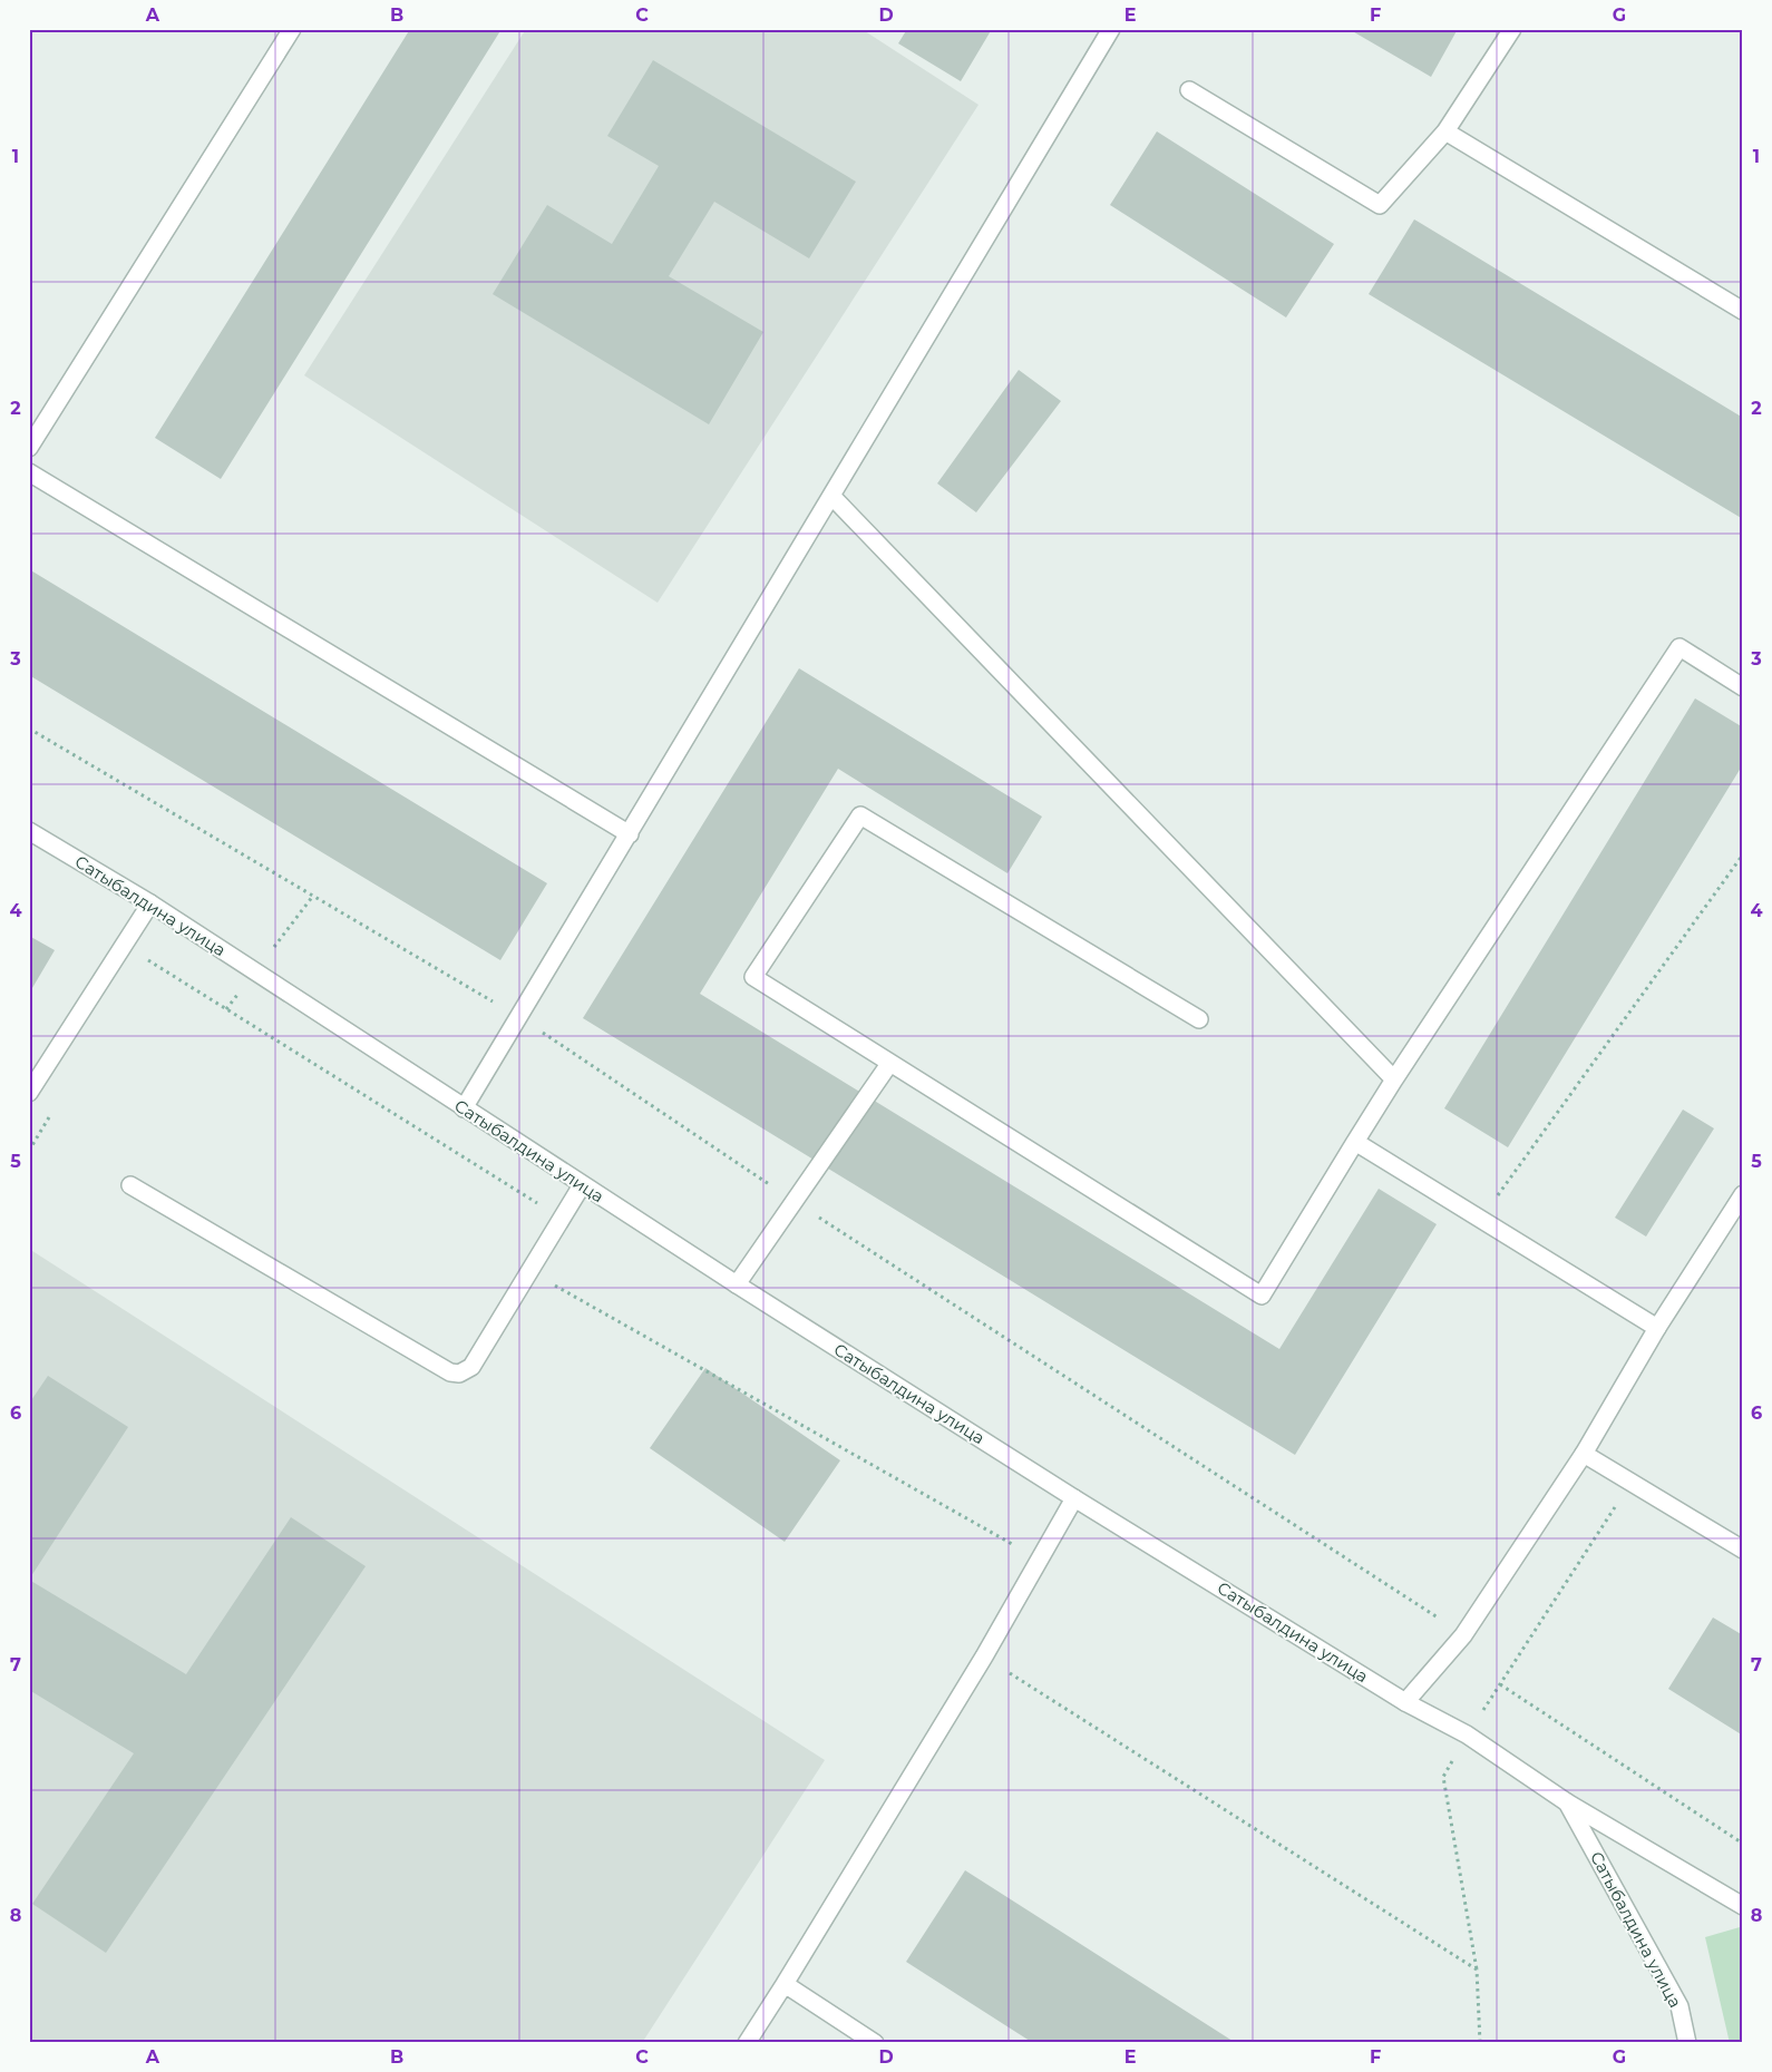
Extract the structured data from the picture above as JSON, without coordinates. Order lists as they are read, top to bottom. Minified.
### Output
{"streets":{"street":["Сатыбалдина улица"]},"grid":{"columns":["A","B","C","D","E","F","G"],"rows":["1","2","3","4","5","6","7","8"]}}
